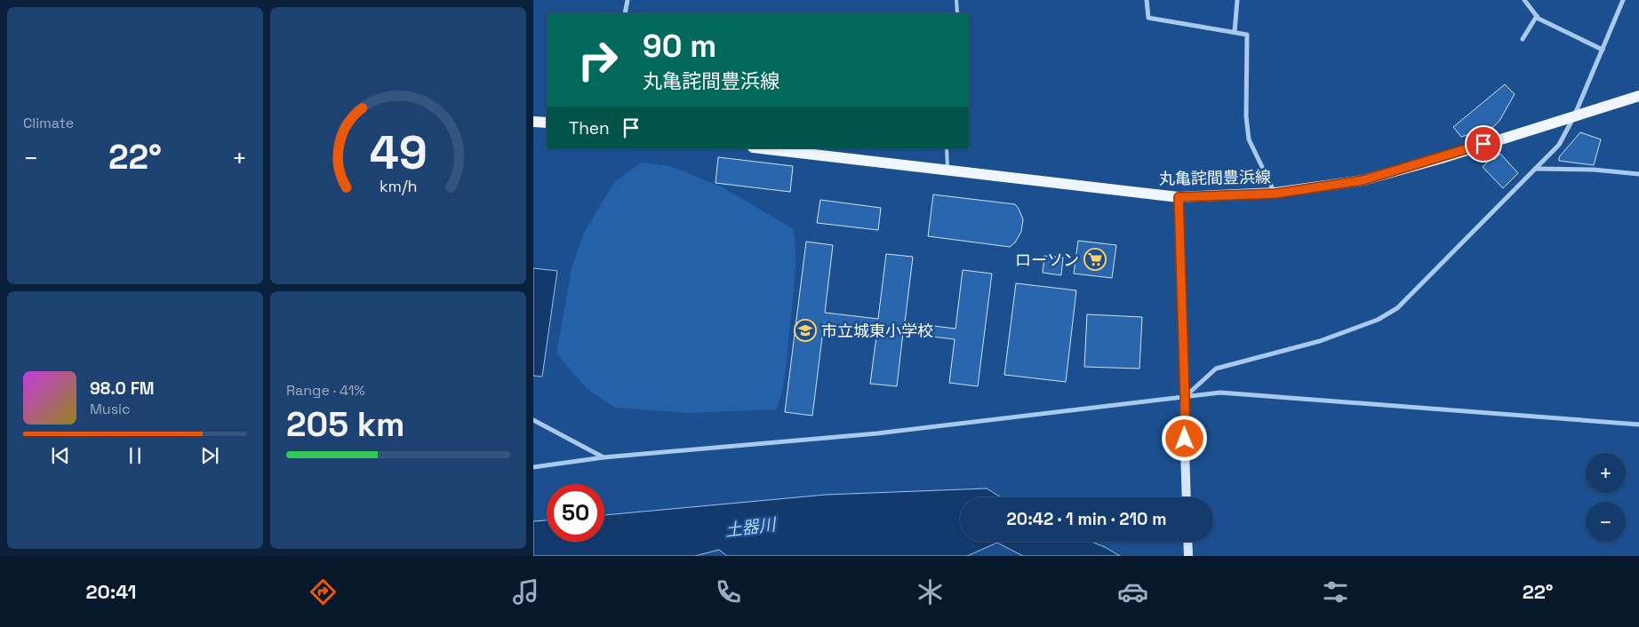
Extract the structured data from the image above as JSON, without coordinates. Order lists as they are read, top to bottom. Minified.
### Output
{"streets":{"main road":["丸亀詫間豊浜線"]},"water":["土器川"],"places":{"supermarket":["ローソン"],"school or university":["市立城東小学校"]},"page":{"tile":["Climate",["Range · 41%","205 km"]],"turn":["90 m","丸亀詫間豊浜線"],"then":"Then","heat":["−","22°","+"],"song":["98.0 FM","Music"],"map_buttons":["+","−"],"limit":"50","trip":"20:42 · 1 min · 210 m","tabs":["20:41","22°"],"gauge":["49","km/h"]}}
